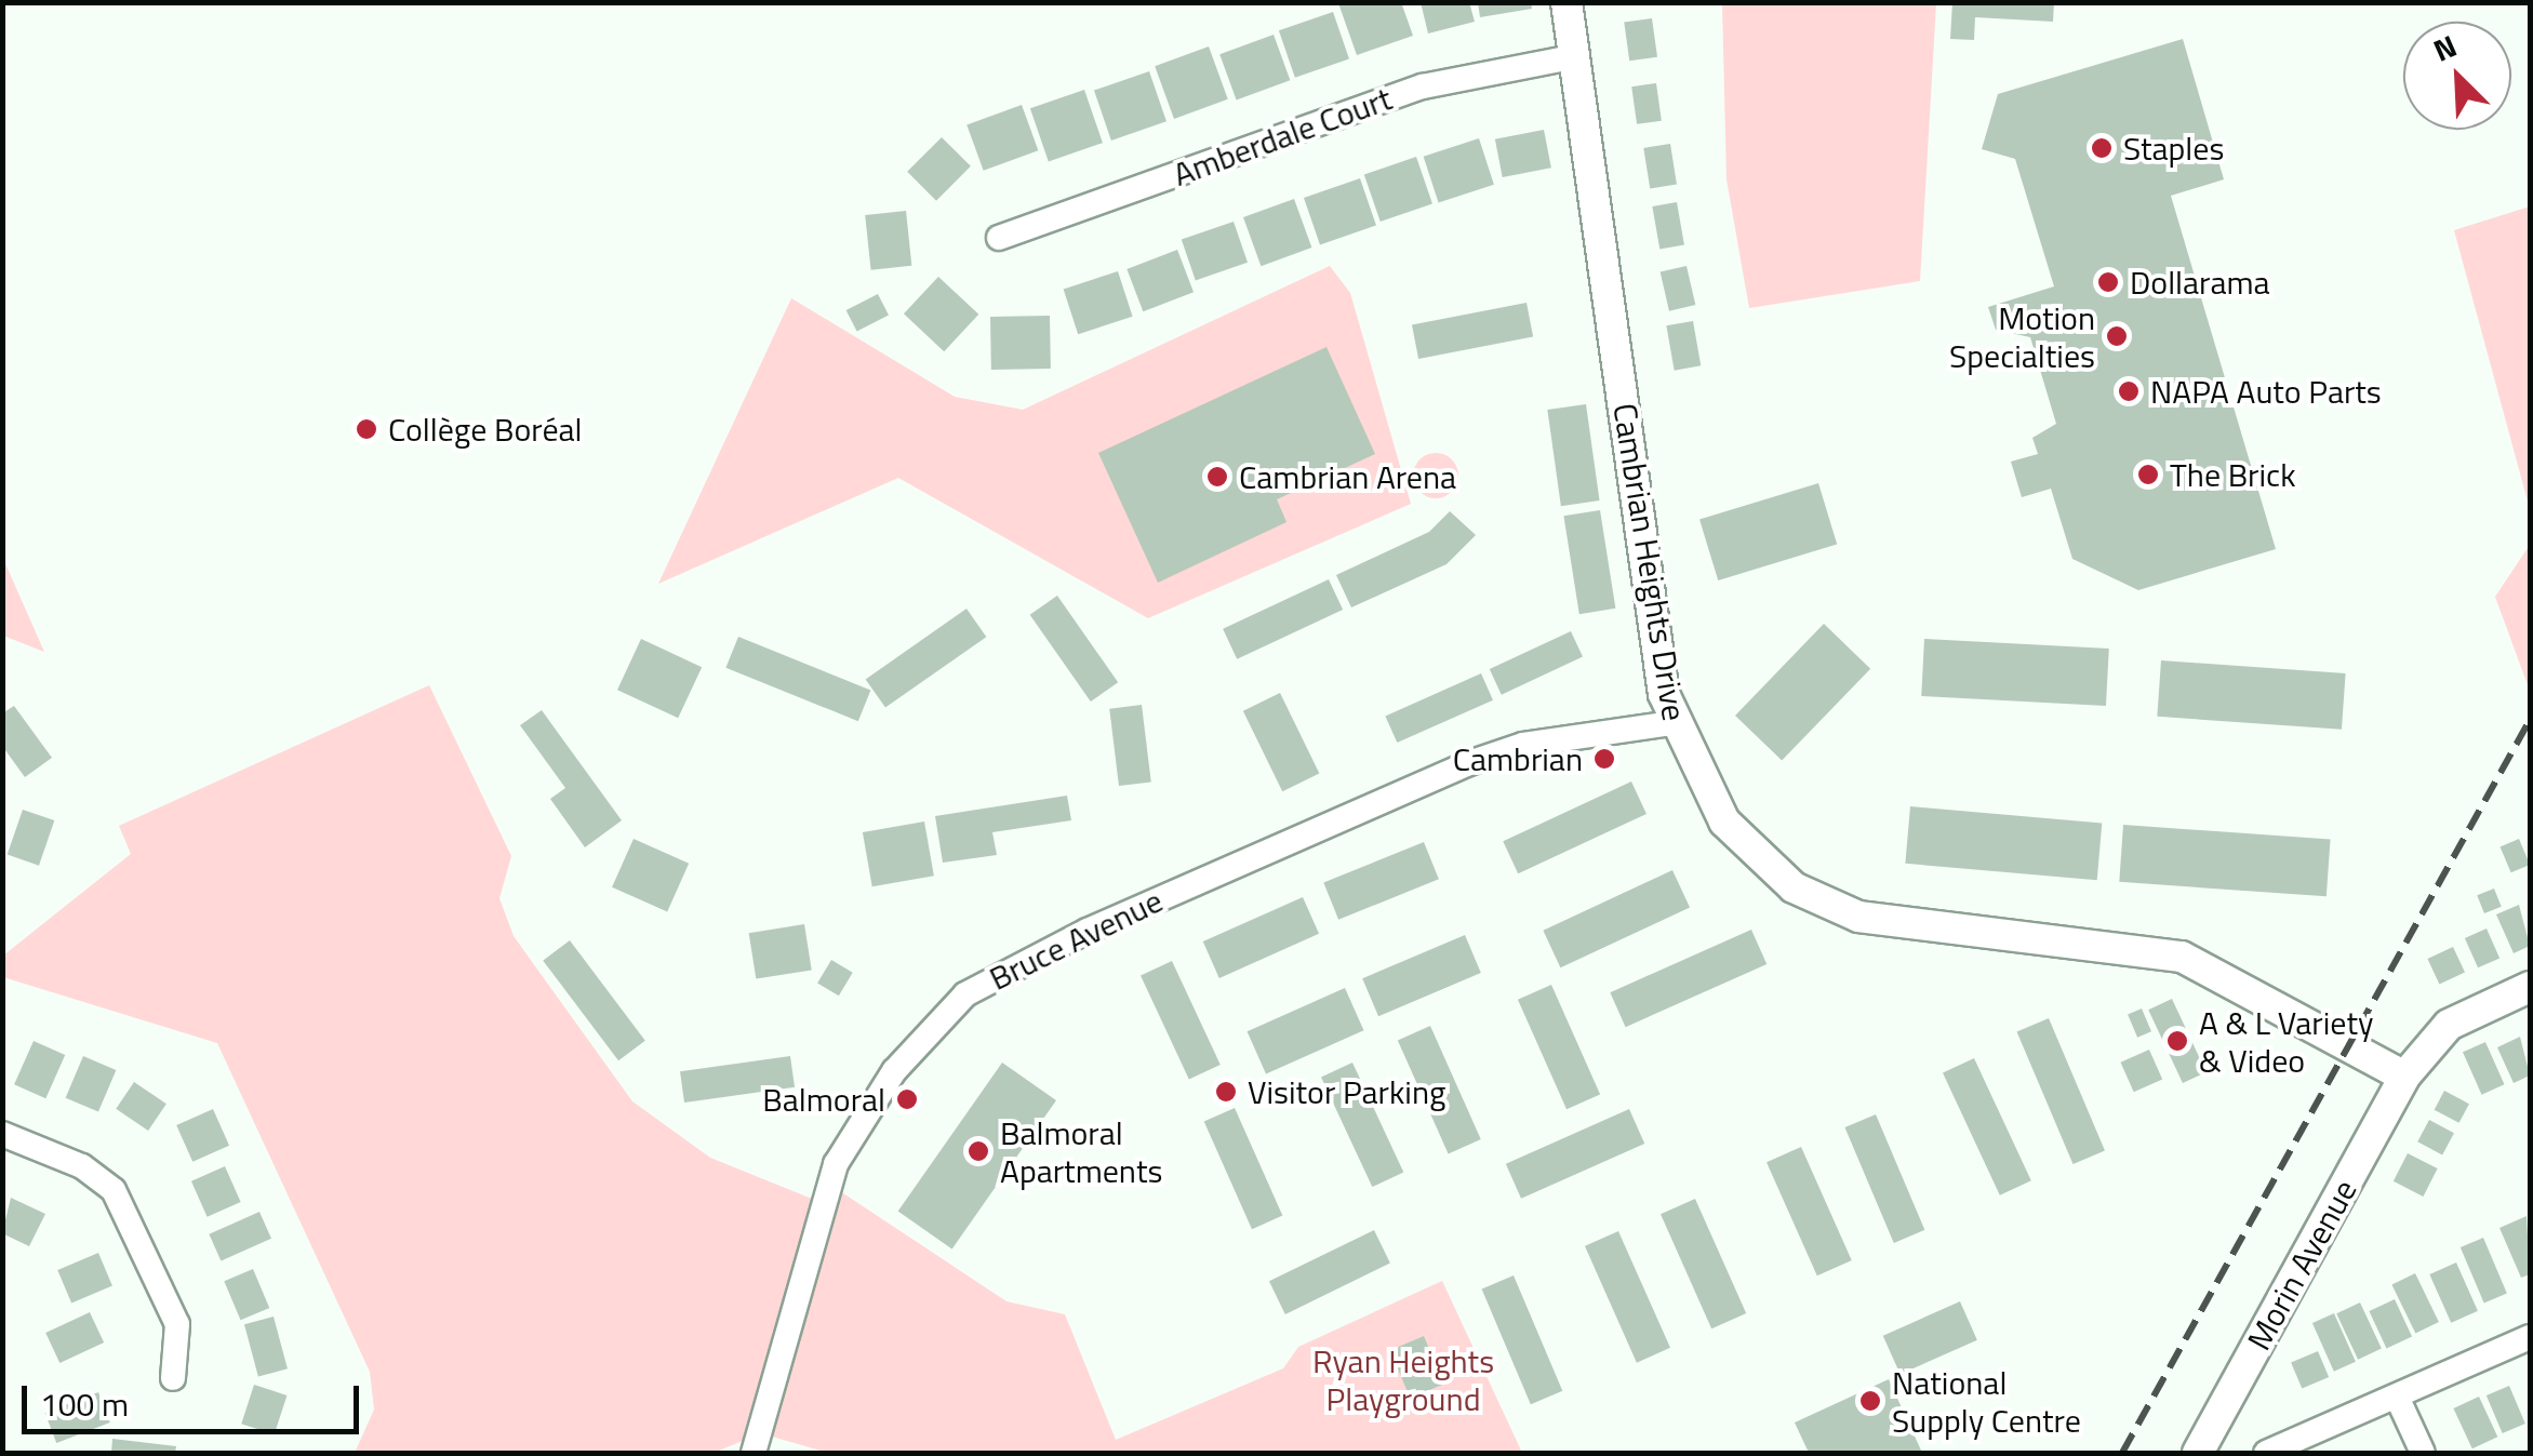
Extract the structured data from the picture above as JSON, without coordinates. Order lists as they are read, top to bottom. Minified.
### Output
{"streets":{"street":["Amberdale Court","Cambrian Heights Drive","Bruce Avenue","Morin Avenue"]},"crossings":[["Amberdale Court","Cambrian Heights Drive"],["Cambrian Heights Drive","Bruce Avenue"],["Cambrian Heights Drive","Morin Avenue"]],"parks":["Ryan Heights Playground"],"places":["Staples","Dollarama","Motion Specialties","NAPA Auto Parts","Collège Boréal","The Brick","Cambrian Arena","Cambrian","A & L Variety & Video","Visitor Parking","Balmoral","Balmoral Apartments","National Supply Centre"],"scale_bar":"100 m","north":"top left"}
